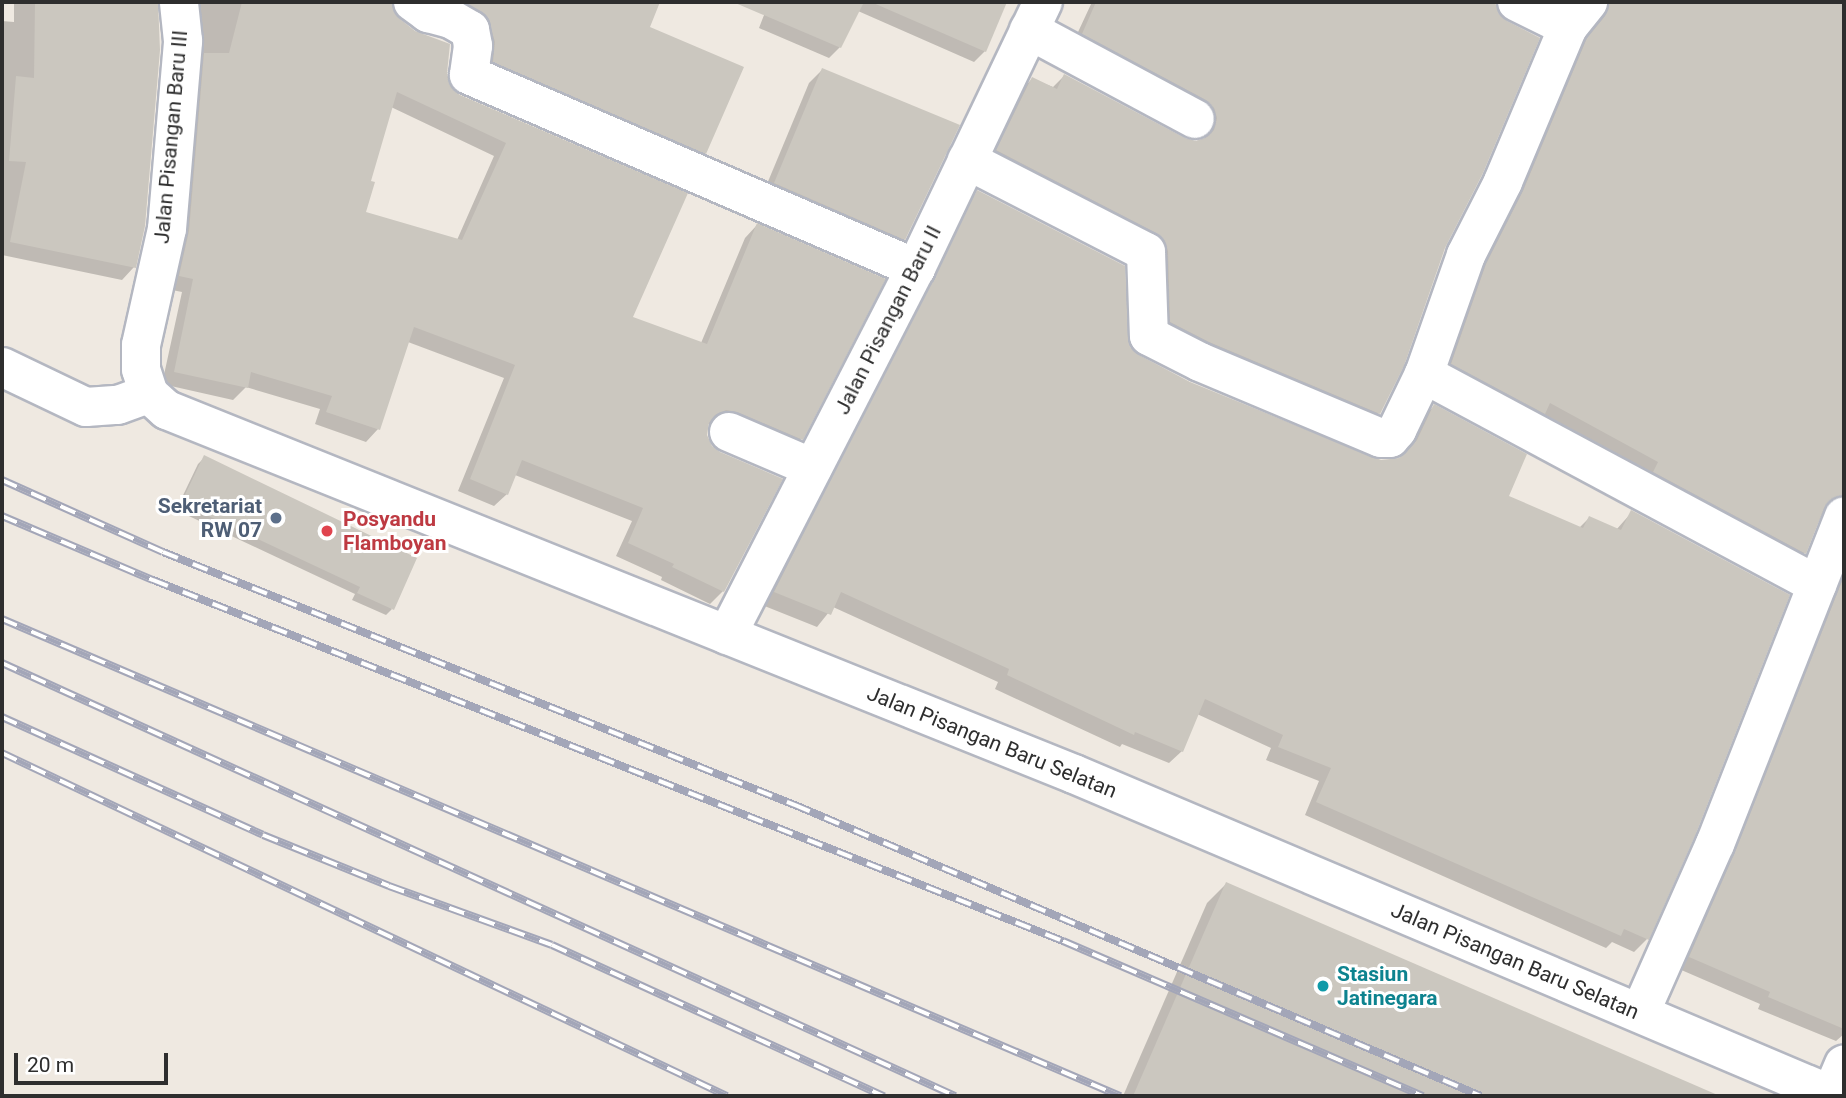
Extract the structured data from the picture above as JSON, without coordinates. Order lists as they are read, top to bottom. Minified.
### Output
{"streets":{"street":["Jalan Pisangan Baru III","Jalan Pisangan Baru II","Jalan Pisangan Baru Selatan"]},"crossings":[["Jalan Pisangan Baru III","Jalan Pisangan Baru Selatan"],["Jalan Pisangan Baru II","Jalan Pisangan Baru Selatan"]],"places":["Sekretariat RW 07","Posyandu Flamboyan","Stasiun Jatinegara"],"scale_bar":"20 m"}
